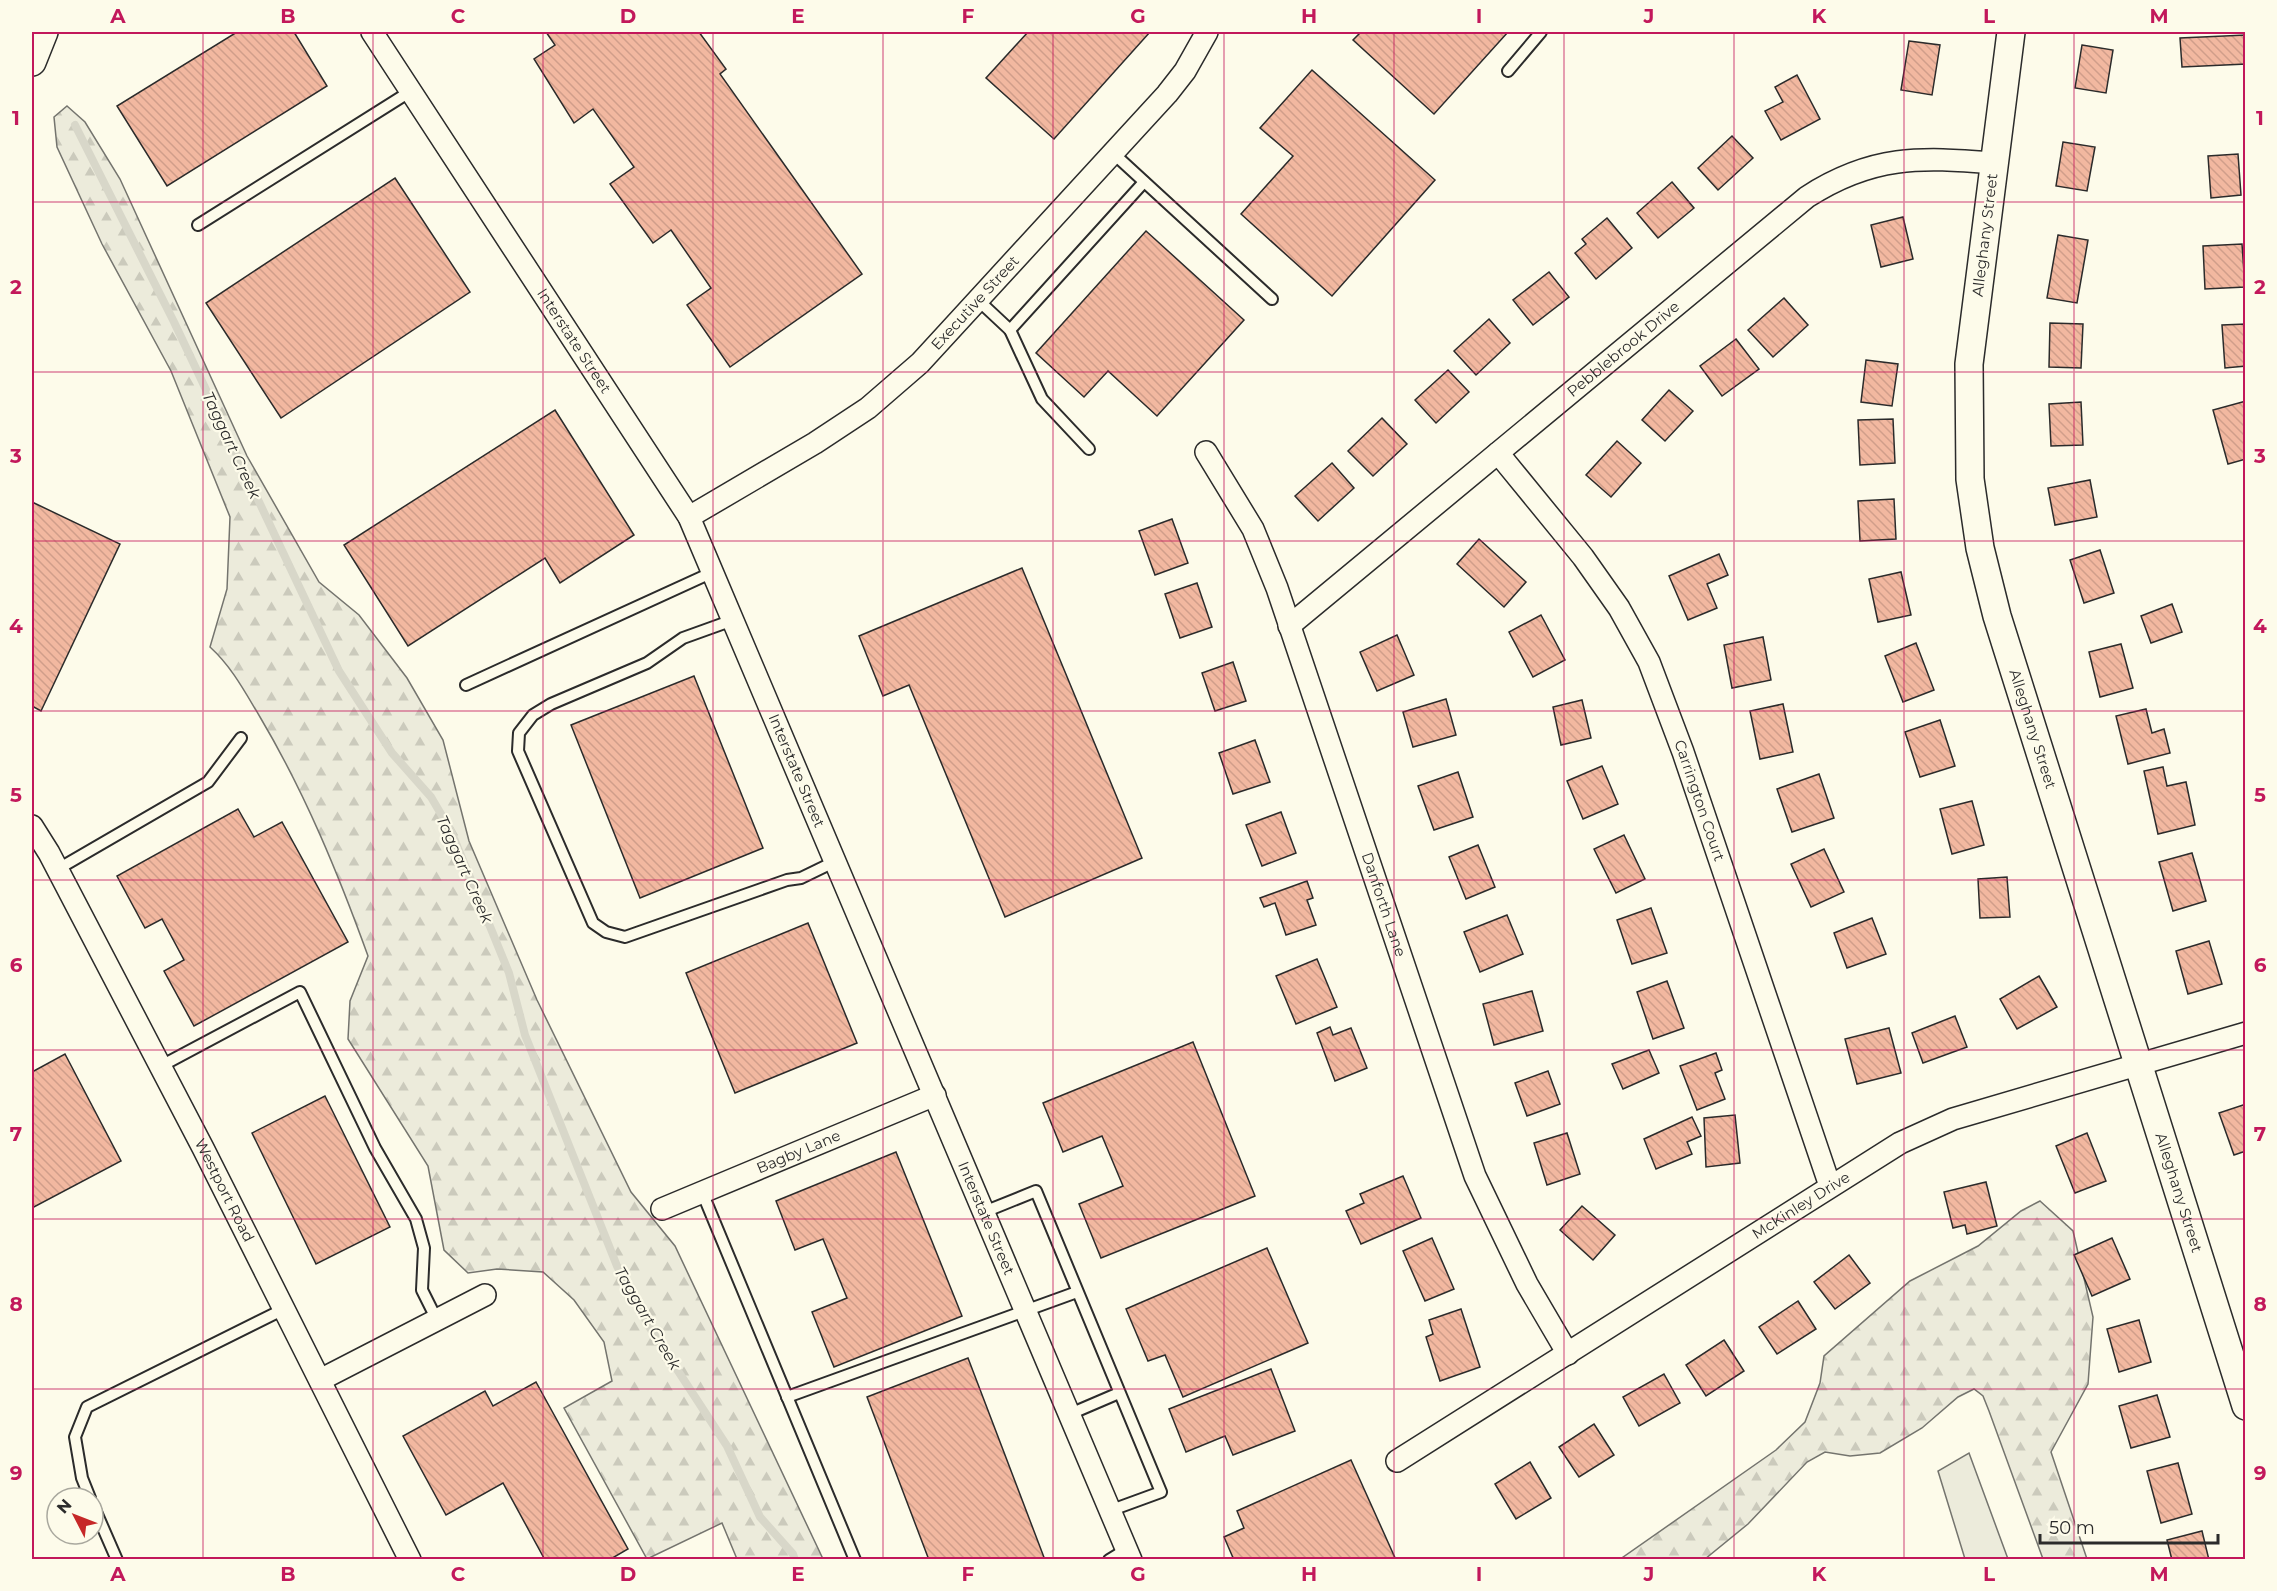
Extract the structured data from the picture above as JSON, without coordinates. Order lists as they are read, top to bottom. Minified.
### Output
{"streets":{"street":["Alleghany Street","Executive Street","Interstate Street","Pebblebrook Drive","Carrington Court","Danforth Lane","Bagby Lane","Westport Road","McKinley Drive"]},"crossings":[["Alleghany Street","Pebblebrook Drive"],["Alleghany Street","McKinley Drive"],["Executive Street","Interstate Street"],["Interstate Street","Bagby Lane"],["Pebblebrook Drive","Carrington Court"],["Pebblebrook Drive","Danforth Lane"],["Carrington Court","McKinley Drive"],["Danforth Lane","McKinley Drive"]],"water":["Taggart Creek"],"scale_bar":"50 m","north":"top left","grid":{"columns":["A","B","C","D","E","F","G","H","I","J","K","L","M"],"rows":["1","2","3","4","5","6","7","8","9"]}}
